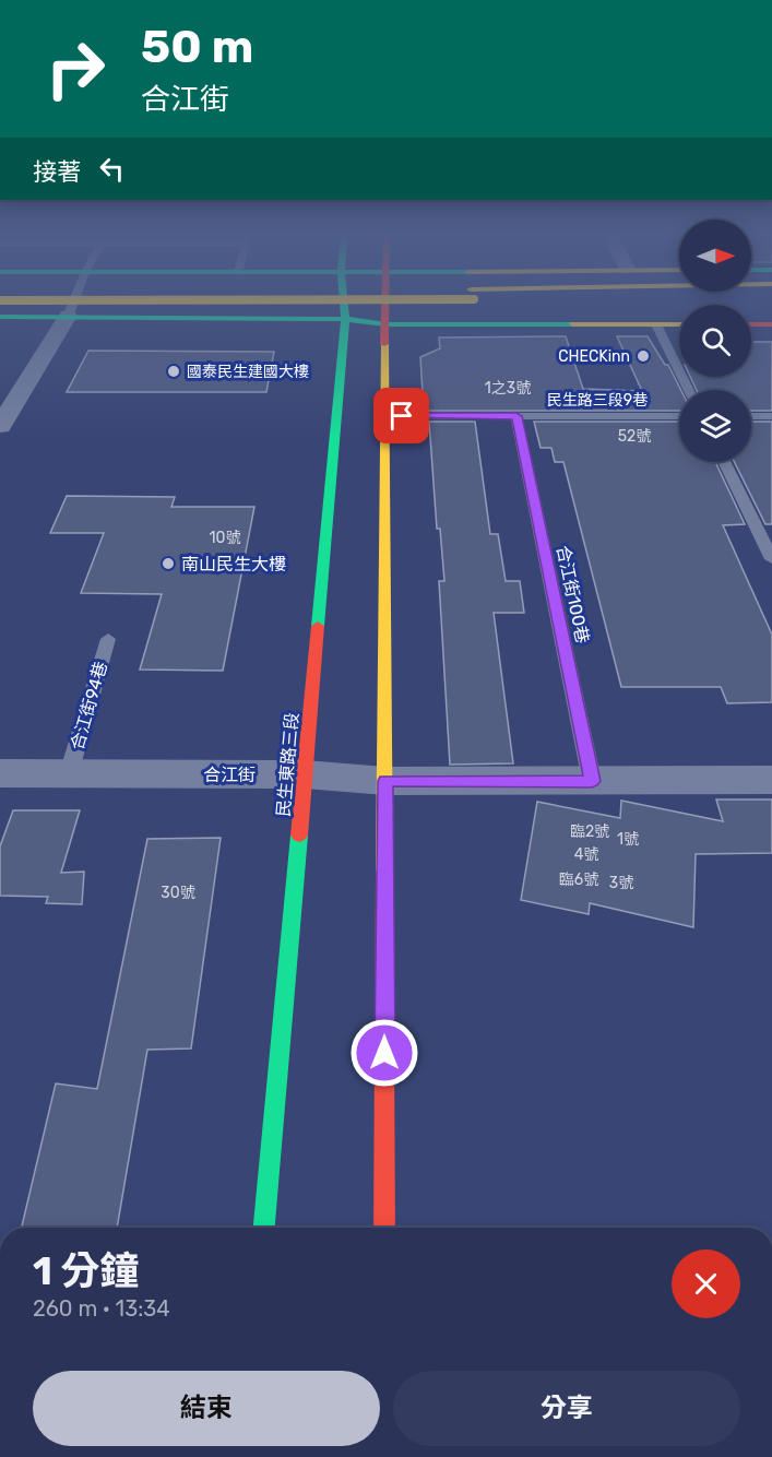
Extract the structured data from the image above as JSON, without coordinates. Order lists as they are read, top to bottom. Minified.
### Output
{"streets":{"main road":["民生東路三段"],"street":["合江街"],"lane":["民生路三段9巷","合江街100巷","合江街94巷"]},"crossings":[["民生路三段9巷","合江街100巷"],["合江街100巷","合江街"],["合江街94巷","合江街"],["民生東路三段","合江街"]],"places":["CHECKinn","國泰民生建國大樓","南山民生大樓"],"house_numbers":["1之3號","52號","10號","臨2號","1號","4號","臨6號","3號","30號"],"north":"right","page":{"turn":["50 m","合江街"],"then":"接著","heading":["1 分鐘","260 m · 13:34"],"buttons":["結束","分享"]}}
